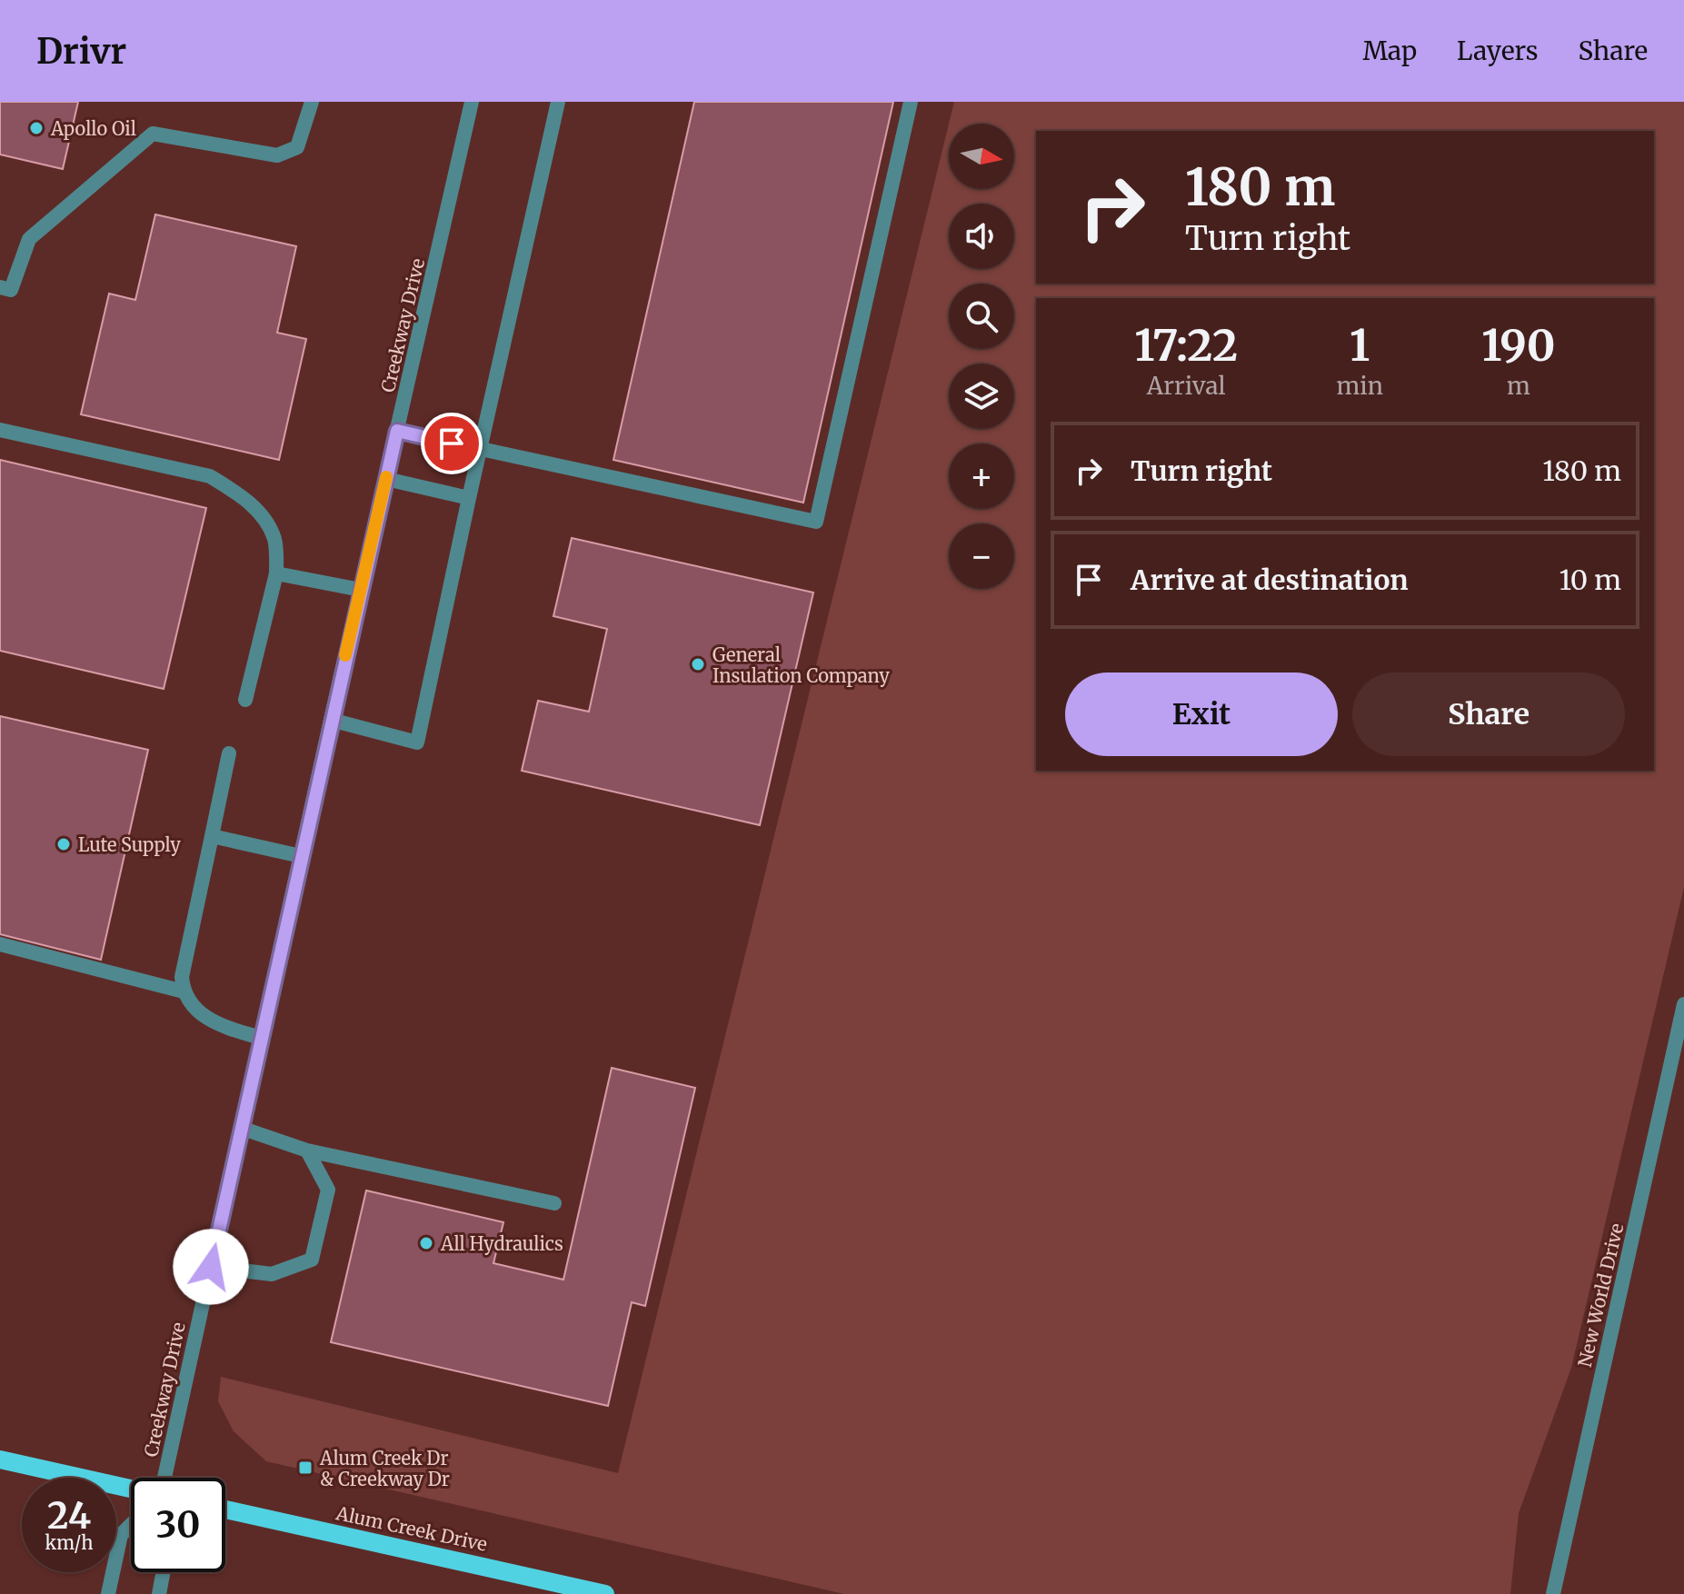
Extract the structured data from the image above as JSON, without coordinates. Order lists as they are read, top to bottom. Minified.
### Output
{"streets":{"main road":["Alum Creek Drive"],"street":["Creekway Drive","New World Drive"]},"places":{"other":["Apollo Oil","General Insulation Company","Lute Supply","All Hydraulics"],"transit":["Alum Creek Dr & Creekway Dr"]},"north":"right","page":{"header":"Drivr","nav":["Map","Layers","Share"],"map_buttons":["+","−"],"turn":["180 m","Turn right"],"eta":["17:22","Arrival","1","min","190","m"],"list":[{"name":"Turn right","value":"180 m"},{"name":"Arrive at destination","value":"10 m"}],"buttons":["Exit","Share"],"speed":"24 km/h","limit":"30"}}
